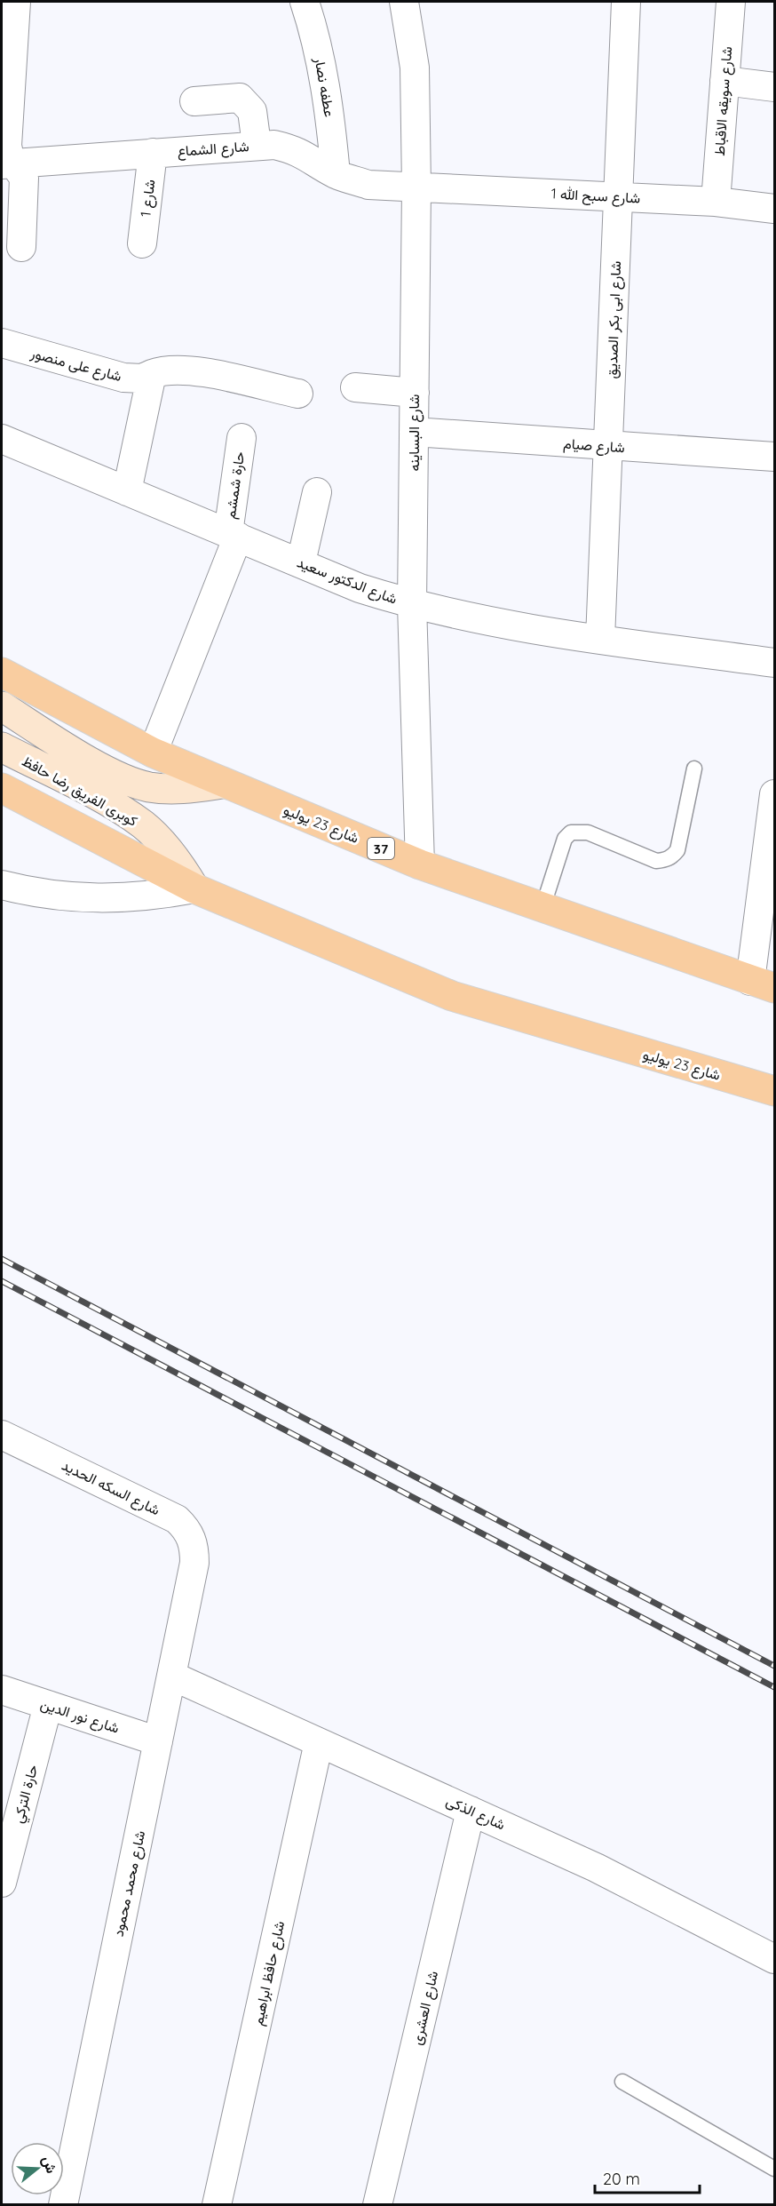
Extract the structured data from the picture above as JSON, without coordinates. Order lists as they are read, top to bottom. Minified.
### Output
{"streets":{"main road":["كوبرى الفريق رضا حافظ","شارع 23 يوليو","37"],"street":["عطفه نصار","شارع سويقه الاقباط","شارع الشماع","شارع سبح الله 1","شارع 1","شارع ابى بكر الصديق","شارع على منصور","شارع البساينه","شارع صيام","حارة شمشم","شارع الدكتور سعيد","شارع السكه الحديد","شارع نور الدين","حارة التركي","شارع الذكى","شارع محمد محمود","شارع حافظ ابراهيم","شارع العشرى"]},"crossings":[["عطفه نصار","شارع الشماع"],["شارع سويقه الاقباط","شارع سبح الله 1"],["شارع الشماع","شارع سبح الله 1"],["شارع الشماع","شارع 1"],["شارع الشماع","شارع البساينه"],["شارع سبح الله 1","شارع ابى بكر الصديق"],["شارع سبح الله 1","شارع البساينه"],["شارع ابى بكر الصديق","شارع صيام"],["شارع ابى بكر الصديق","شارع الدكتور سعيد"],["شارع البساينه","شارع صيام"],["شارع البساينه","شارع الدكتور سعيد"],["شارع البساينه","شارع 23 يوليو"],["حارة شمشم","شارع الدكتور سعيد"],["حارة شمشم","شارع 23 يوليو"],["كوبرى الفريق رضا حافظ","شارع 23 يوليو"],["شارع السكه الحديد","شارع محمد محمود"],["شارع نور الدين","حارة التركي"],["شارع نور الدين","شارع محمد محمود"],["شارع الذكى","شارع محمد محمود"],["شارع الذكى","شارع حافظ ابراهيم"],["شارع الذكى","شارع العشرى"]],"scale_bar":"20 m","north":"right"}
